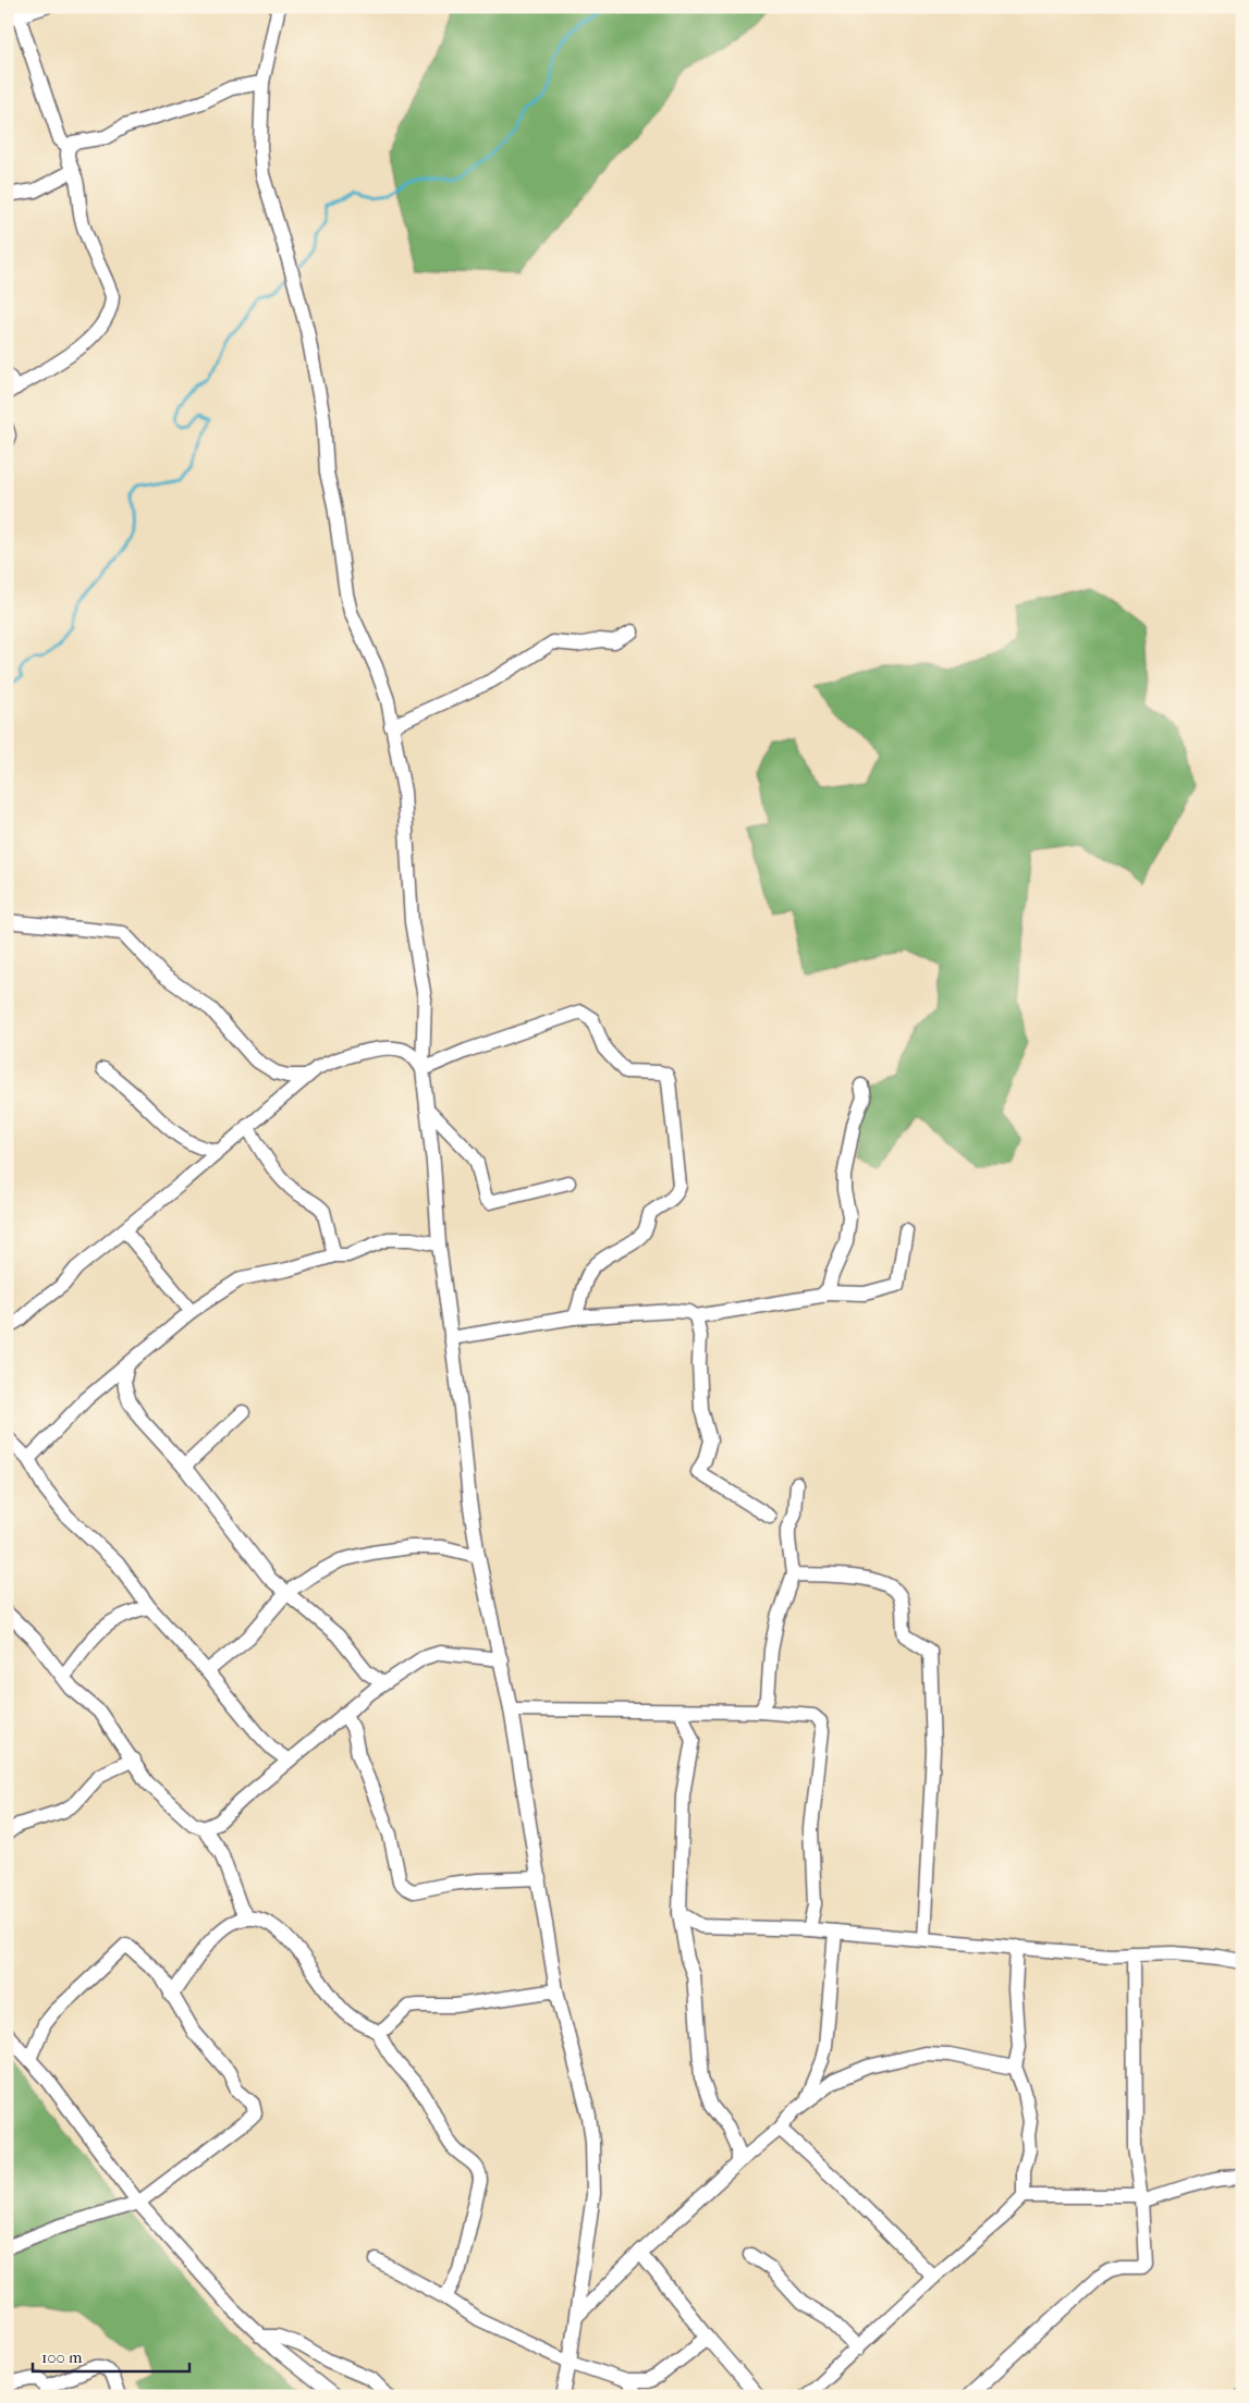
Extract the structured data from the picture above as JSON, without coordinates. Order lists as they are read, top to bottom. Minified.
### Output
{"scale_bar":"100 m"}
